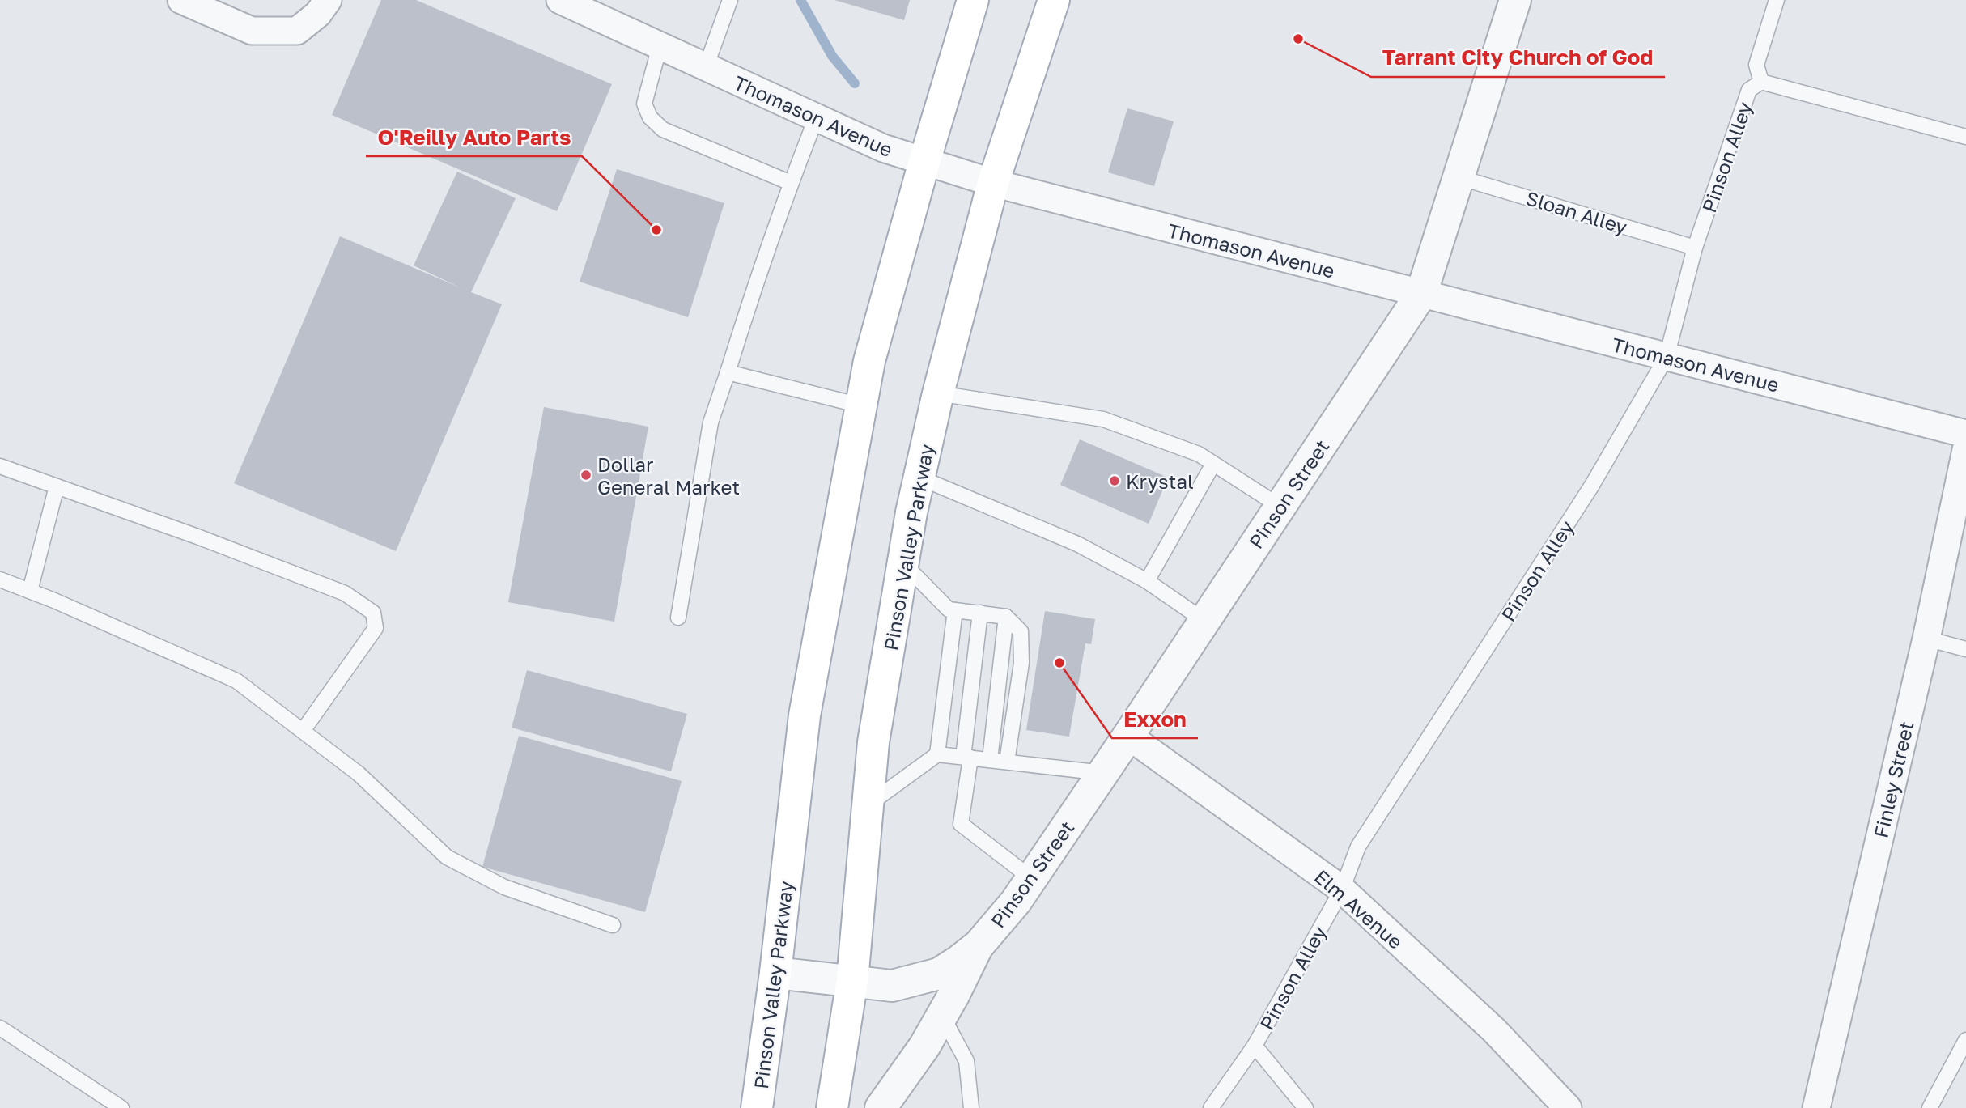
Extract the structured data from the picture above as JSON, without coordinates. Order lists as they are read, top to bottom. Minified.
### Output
{"streets":{"main road":["Pinson Valley Parkway"],"street":["Thomason Avenue","Pinson Street","Finley Street","Elm Avenue"],"lane":["Pinson Alley","Sloan Alley"]},"crossings":[["Thomason Avenue","Pinson Alley"],["Thomason Avenue","Pinson Street"],["Thomason Avenue","Pinson Valley Parkway"],["Pinson Alley","Sloan Alley"],["Pinson Alley","Elm Avenue"],["Sloan Alley","Pinson Street"],["Pinson Street","Pinson Valley Parkway"],["Pinson Street","Elm Avenue"]],"places":["Tarrant City Church of God","O'Reilly Auto Parts","Dollar General Market","Krystal","Exxon"]}
